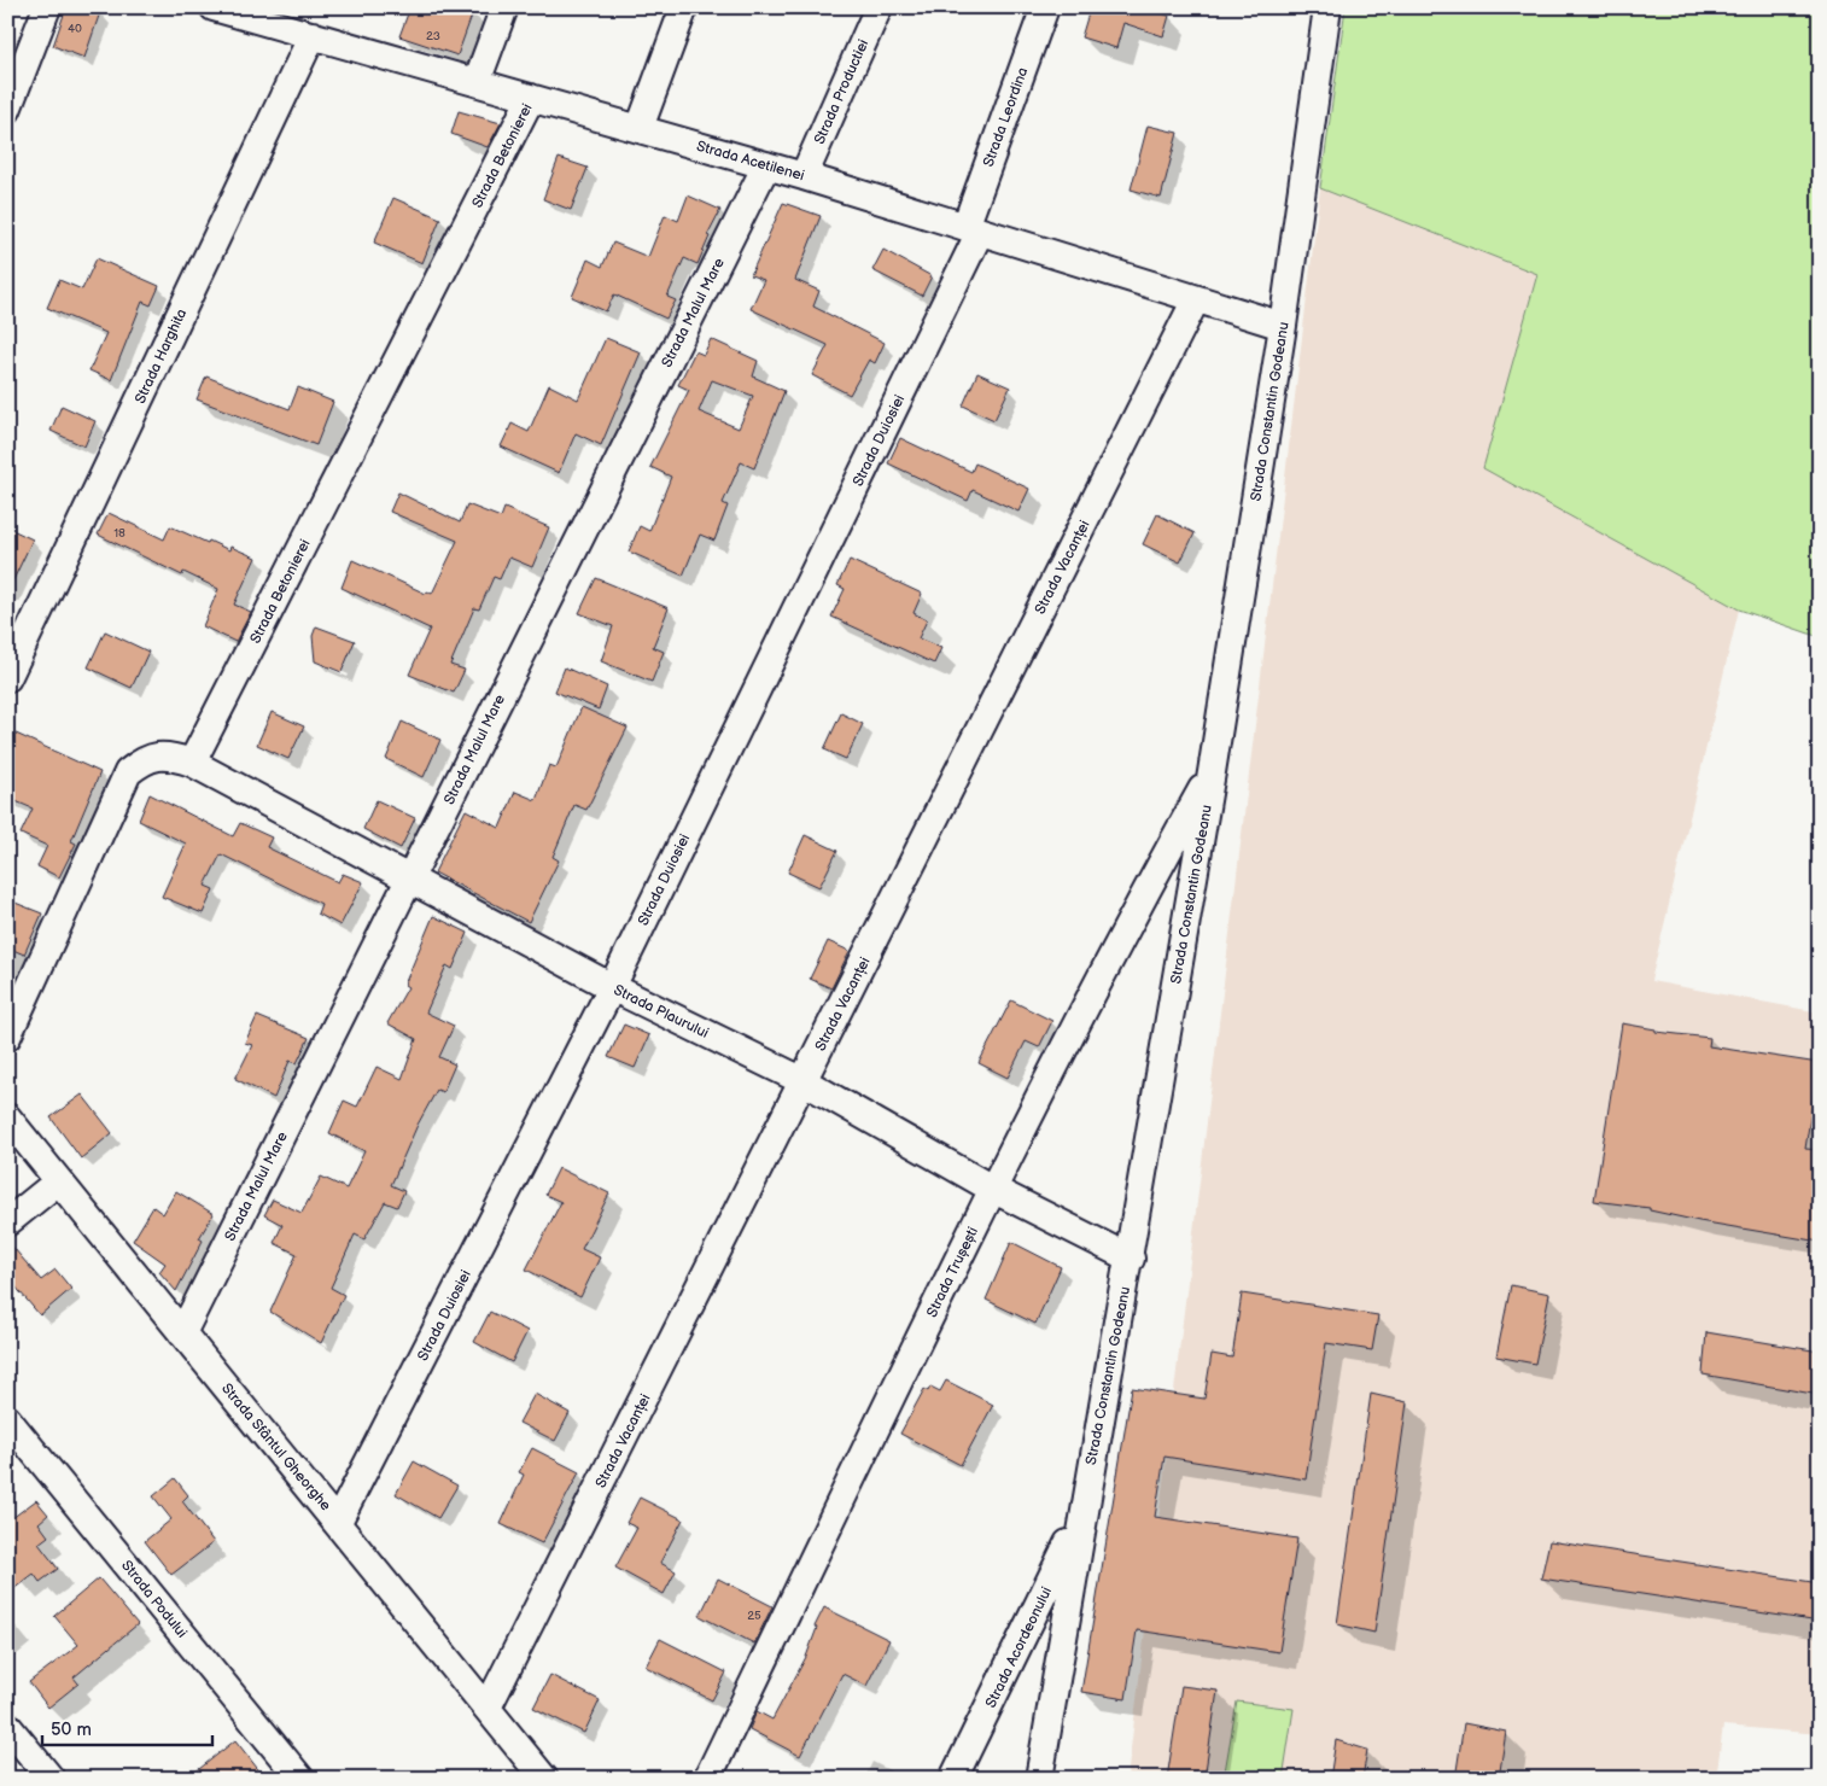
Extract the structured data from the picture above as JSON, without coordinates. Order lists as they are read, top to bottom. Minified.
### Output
{"streets":{"street":["Strada Productiei","Strada Leordina","Strada Betonierei","Strada Acetilenei","Strada Malul Mare","Strada Harghita","Strada Constantin Godeanu","Strada Duiosiei","Strada Vacanței","Strada Plaurului","Strada Trușești","Strada Sfântul Gheorghe","Strada Podului","Strada Acordeonului"]},"crossings":[["Strada Productiei","Strada Acetilenei"],["Strada Leordina","Strada Acetilenei"],["Strada Leordina","Strada Duiosiei"],["Strada Betonierei","Strada Acetilenei"],["Strada Betonierei","Strada Plaurului"],["Strada Acetilenei","Strada Malul Mare"],["Strada Acetilenei","Strada Harghita"],["Strada Acetilenei","Strada Constantin Godeanu"],["Strada Acetilenei","Strada Duiosiei"],["Strada Acetilenei","Strada Vacanței"],["Strada Malul Mare","Strada Plaurului"],["Strada Malul Mare","Strada Sfântul Gheorghe"],["Strada Constantin Godeanu","Strada Plaurului"],["Strada Constantin Godeanu","Strada Trușești"],["Strada Constantin Godeanu","Strada Acordeonului"],["Strada Duiosiei","Strada Plaurului"],["Strada Duiosiei","Strada Sfântul Gheorghe"],["Strada Vacanței","Strada Plaurului"],["Strada Vacanței","Strada Sfântul Gheorghe"],["Strada Plaurului","Strada Trușești"]],"house_numbers":["40","23","18","25"],"scale_bar":"50 m"}
